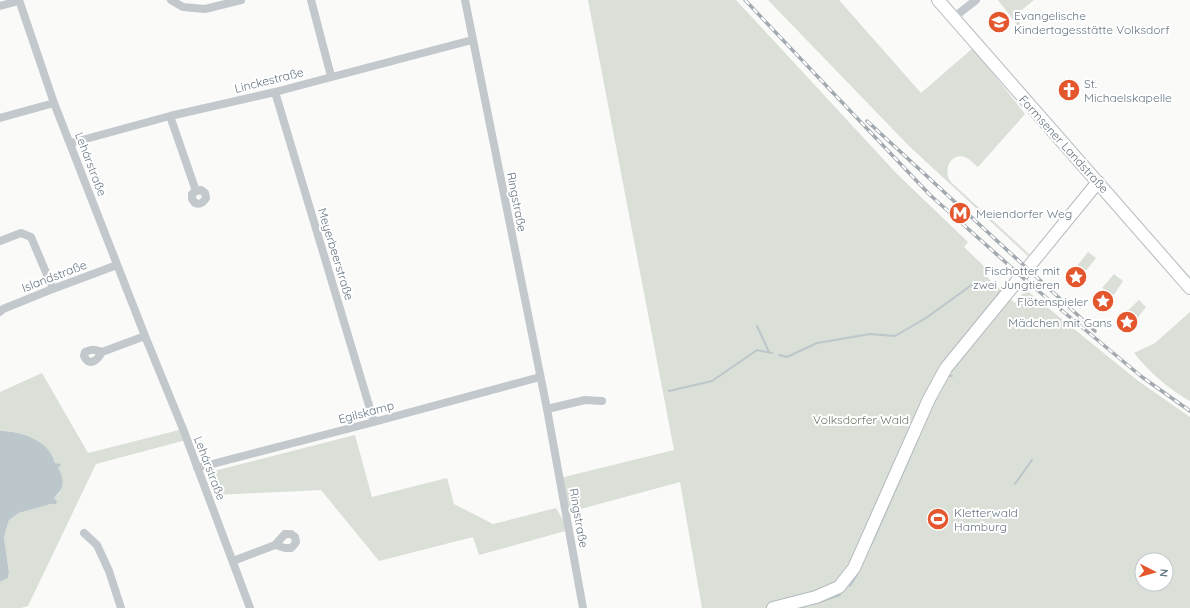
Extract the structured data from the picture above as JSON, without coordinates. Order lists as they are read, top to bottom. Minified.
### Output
{"streets":{"street":["Linckestraße","Farmsener Landstraße","Lehárstraße","Ringstraße","Meyerbeerstraße","Islandstraße","Egilskamp"]},"crossings":[["Linckestraße","Lehárstraße"],["Linckestraße","Ringstraße"],["Linckestraße","Meyerbeerstraße"],["Lehárstraße","Islandstraße"],["Lehárstraße","Egilskamp"],["Ringstraße","Egilskamp"],["Meyerbeerstraße","Egilskamp"]],"parks":["Volksdorfer Wald"],"places":{"school or university":["Evangelische Kindertagesstätte Volksdorf"],"church":["St. Michaelskapelle"],"metro station":["Meiendorfer Weg"],"place":["Fischotter mit zwei Jungtieren","Flötenspieler","Mädchen mit Gans"],"sports":["Kletterwald Hamburg"]},"north":"right"}
